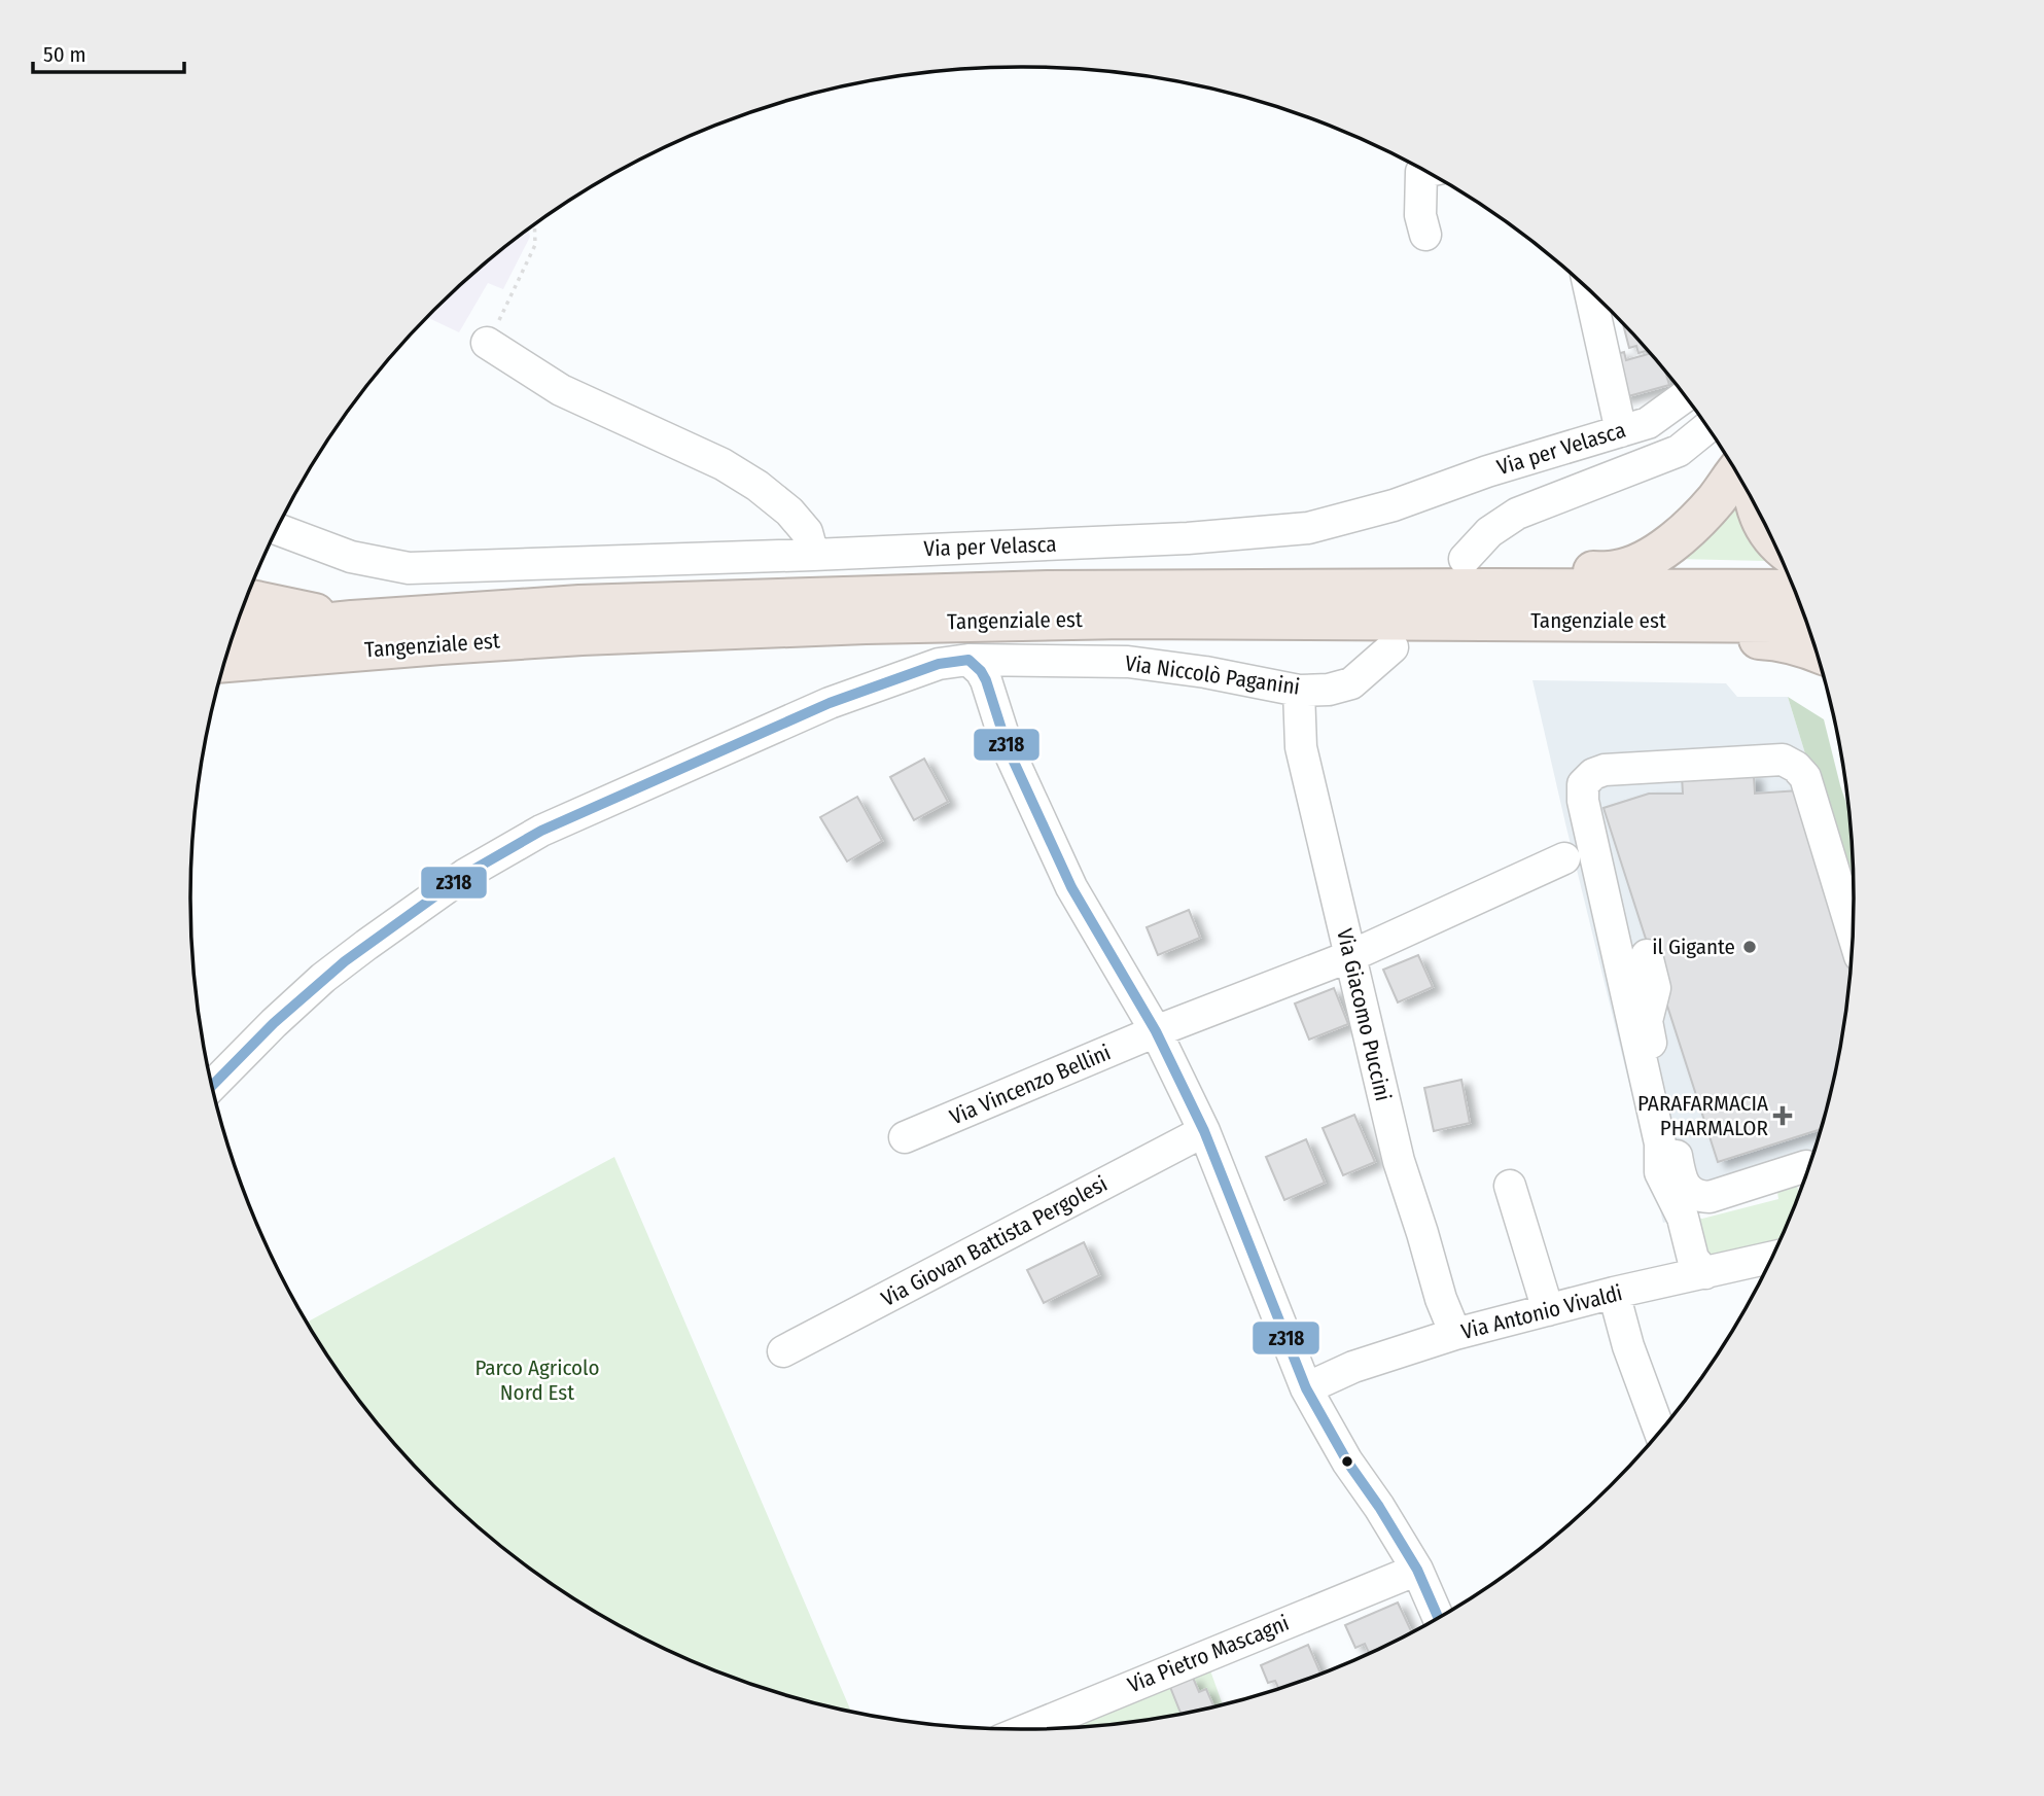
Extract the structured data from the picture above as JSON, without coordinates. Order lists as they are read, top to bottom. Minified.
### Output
{"streets":{"highway":["Tangenziale est"],"street":["Via per Velasca","Via Niccolò Paganini","Via Giacomo Puccini","Via Vincenzo Bellini","Via Giovan Battista Pergolesi","Via Antonio Vivaldi","Via Pietro Mascagni"]},"crossings":[["Via Niccolò Paganini","Via Giacomo Puccini"],["Via Giacomo Puccini","Via Vincenzo Bellini"],["Via Giacomo Puccini","Via Antonio Vivaldi"]],"parks":["Parco Agricolo Nord Est"],"places":{"other":["il Gigante"],"health":["PARAFARMACIA PHARMALOR"]},"lines":["transit line z318"],"scale_bar":"50 m"}
